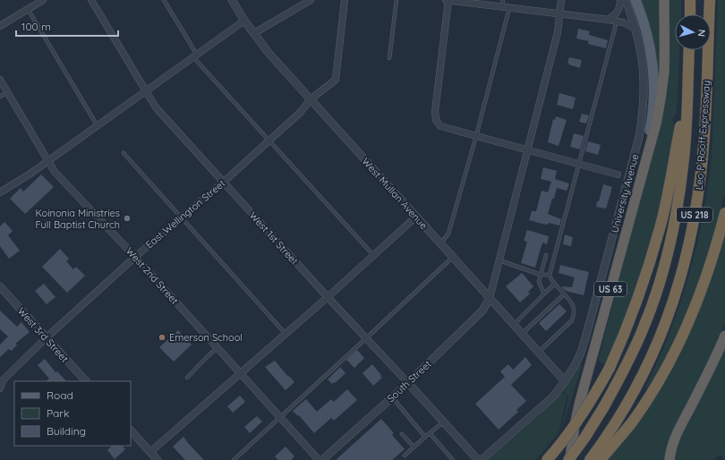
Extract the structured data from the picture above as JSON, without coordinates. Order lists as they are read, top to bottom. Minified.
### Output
{"streets":{"highway":["Leo P Rooff Expressway","US 218","US 63"],"street":["West Mullan Avenue","University Avenue","East Wellington Street","West 1st Street","West 2nd Street","West 3rd Street","South Street"]},"crossings":[["Leo P Rooff Expressway","US 63"],["West Mullan Avenue","University Avenue"],["West Mullan Avenue","East Wellington Street"],["West Mullan Avenue","South Street"],["East Wellington Street","West 1st Street"],["East Wellington Street","West 2nd Street"],["East Wellington Street","West 3rd Street"],["West 1st Street","South Street"]],"places":["Koinonia Ministries Full Baptist Church","Emerson School"],"legend":["Road","Park","Building"],"scale_bar":"100 m","north":"right"}
